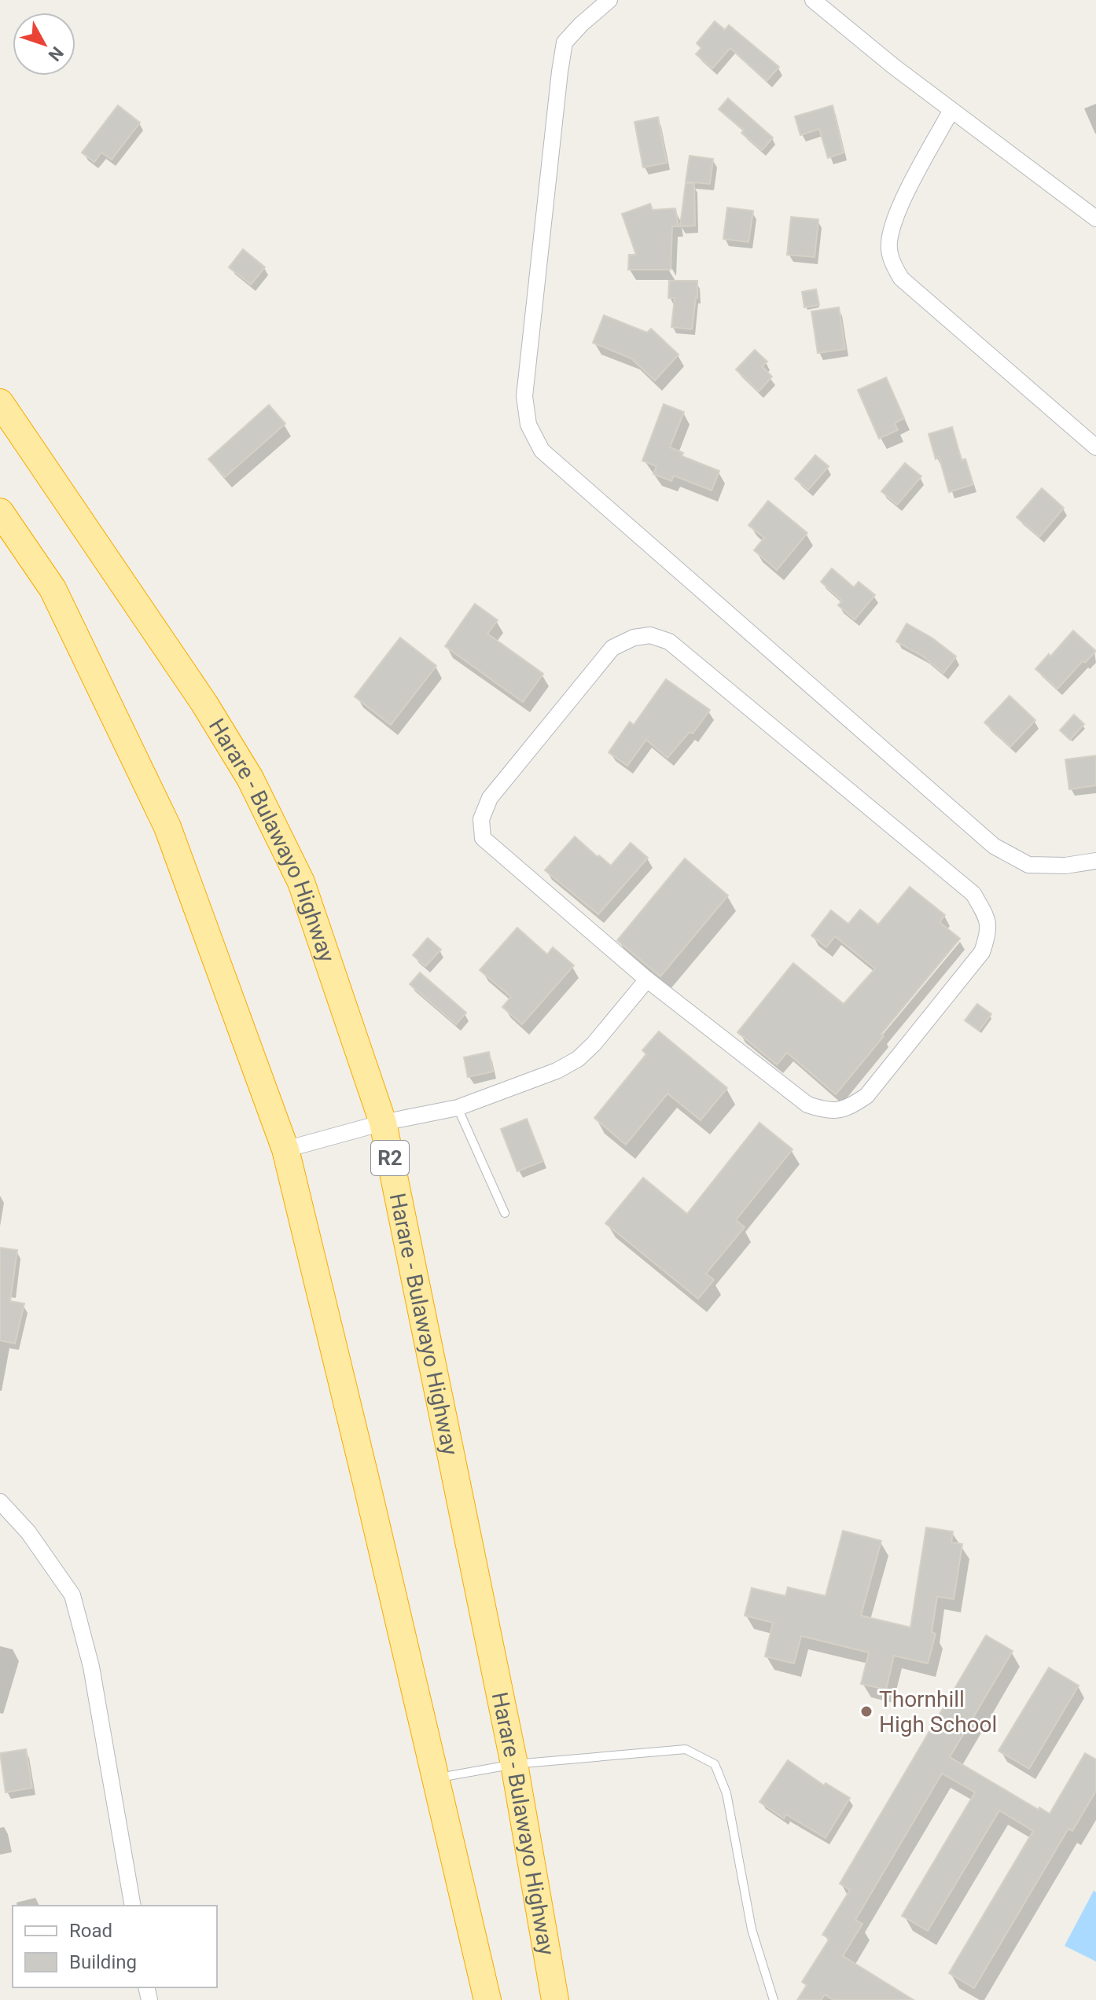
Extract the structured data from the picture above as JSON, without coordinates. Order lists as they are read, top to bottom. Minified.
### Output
{"streets":{"highway":["Harare - Bulawayo Highway","R2"]},"places":["Thornhill High School"],"legend":["Road","Building"],"north":"bottom right"}
